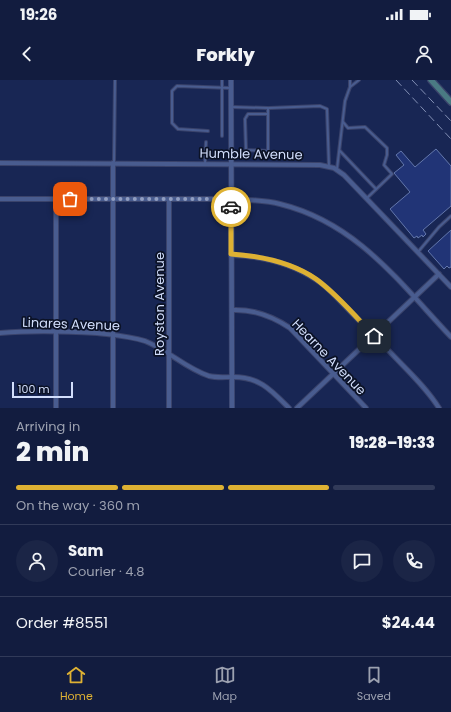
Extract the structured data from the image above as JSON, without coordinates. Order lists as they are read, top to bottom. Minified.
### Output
{"streets":{"street":["Humble Avenue","Royston Avenue","Linares Avenue","Hearne Avenue"]},"crossings":[["Royston Avenue","Linares Avenue"]],"scale_bar":"100 m","page":{"status":"19:26","header":"Forkly","scale":"100 m","heading":["2 min","Arriving in","19:28–19:33"],"panel":["Sam","Courier · 4.8","Order #8551","$24.44"],"bar":"On the way · 360 m","tabs":["Home","Map","Saved"]}}
